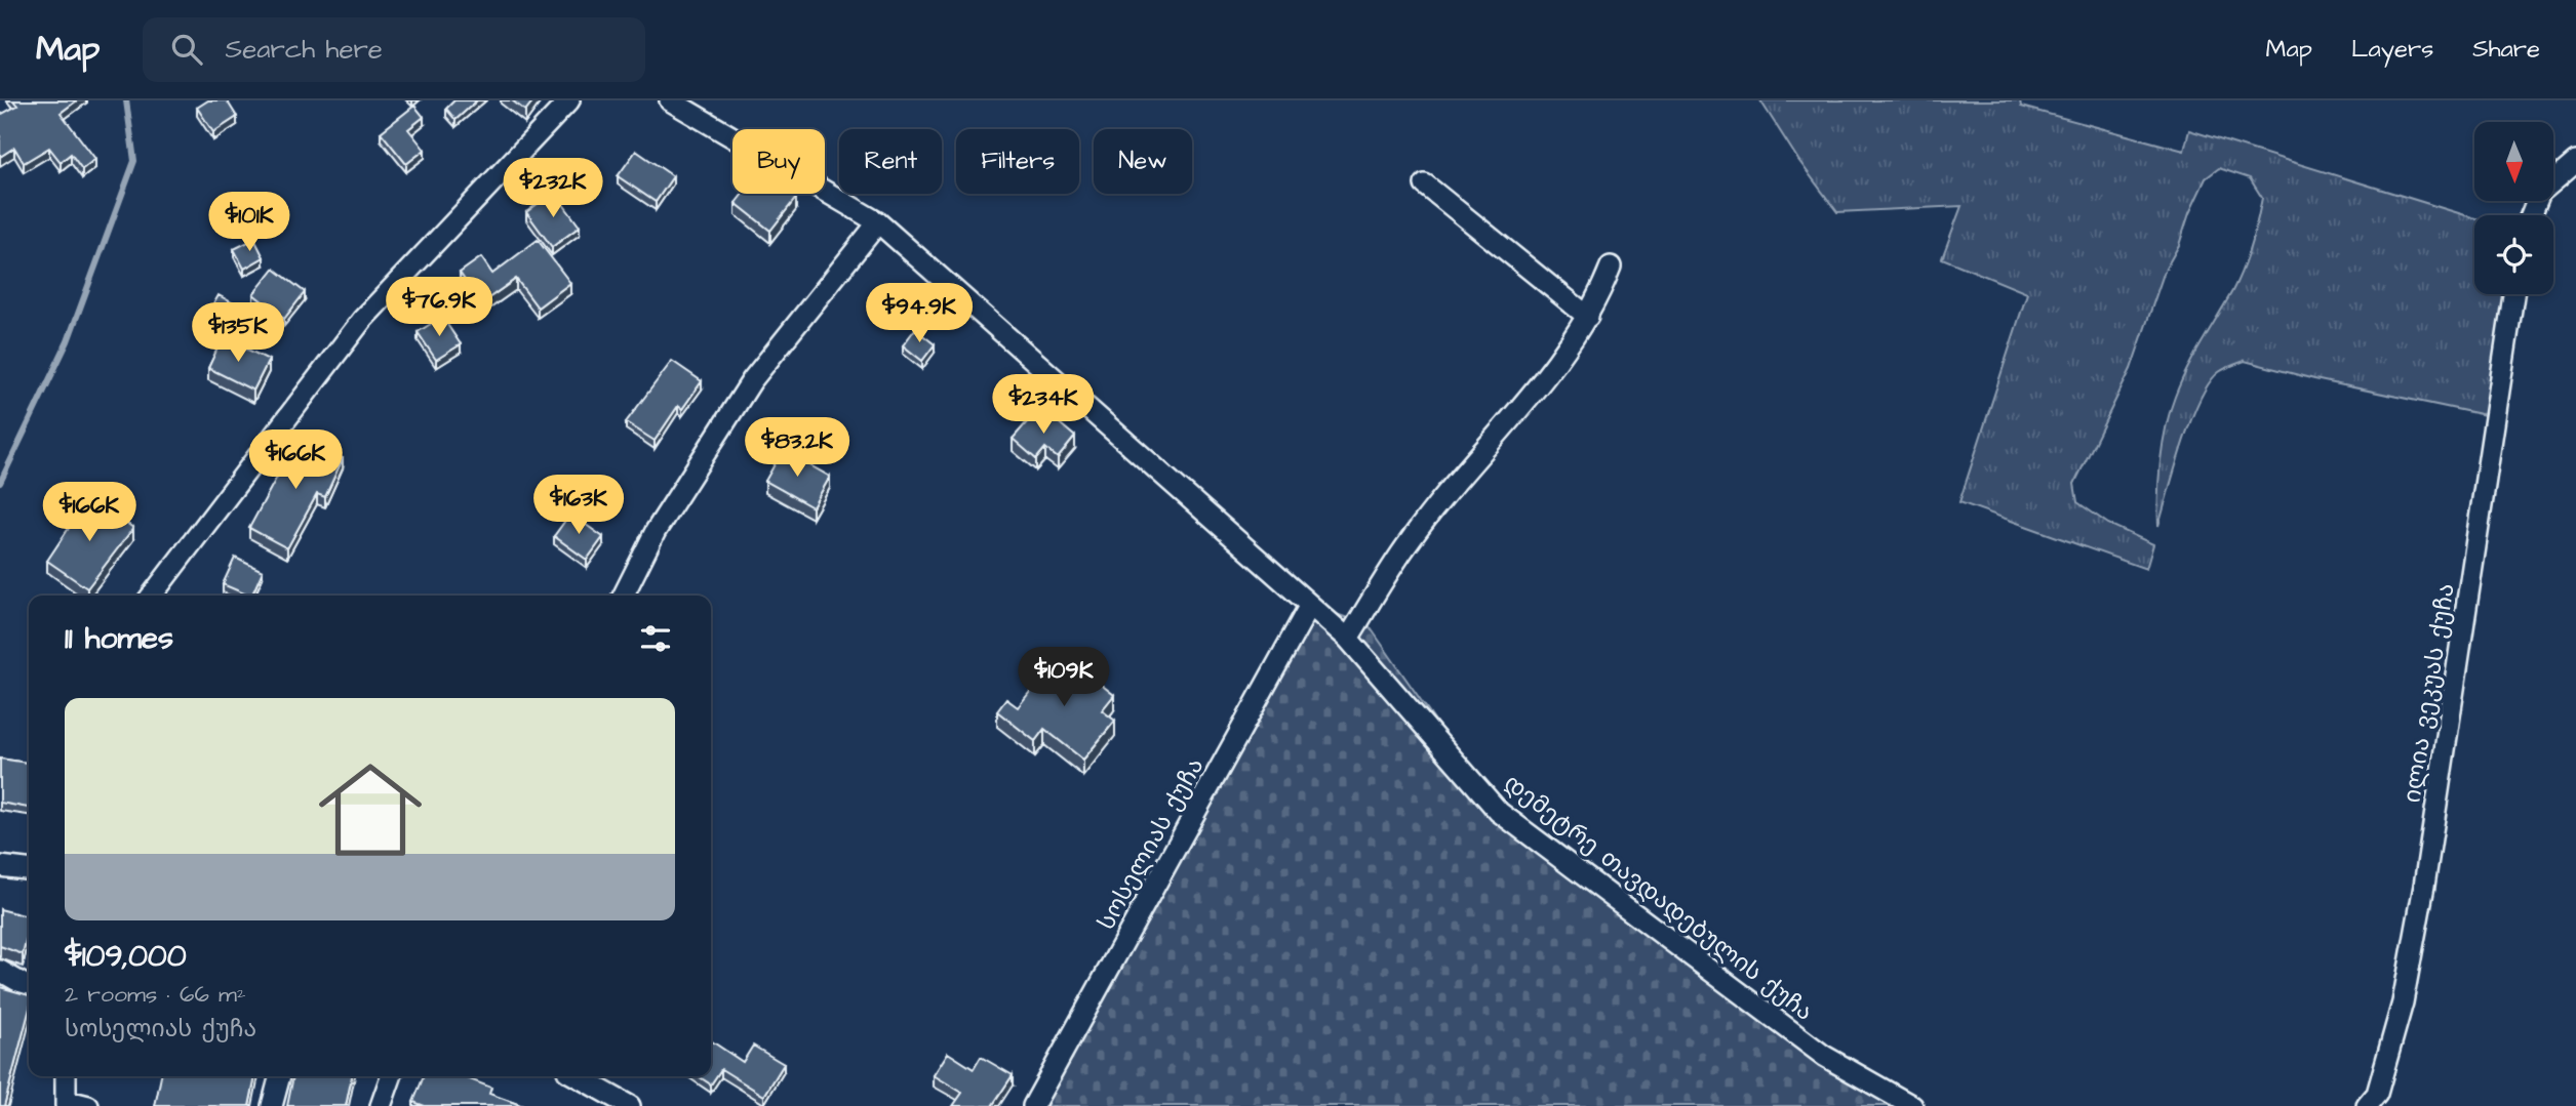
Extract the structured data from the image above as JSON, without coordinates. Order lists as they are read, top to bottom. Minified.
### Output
{"streets":{"street":["ილია ვეკუას ქუჩა","სოსელიას ქუჩა","დემეტრე თავდადებულის ქუჩა"]},"crossings":[["სოსელიას ქუჩა","დემეტრე თავდადებულის ქუჩა"]],"north":"bottom","page":{"header":"Map","search":"Search here","nav":["Map","Layers","Share"],"chip":["Buy","Rent","Filters","New"],"price":["$232K","$101K","$76.9K","$94.9K","$135K","$234K","$83.2K","$166K","$163K","$166K","$109K"],"heading":"11 homes","list":[{"name":"$109,000","note":"2 rooms · 66 m² · სოსელიას ქუჩა"}]}}
